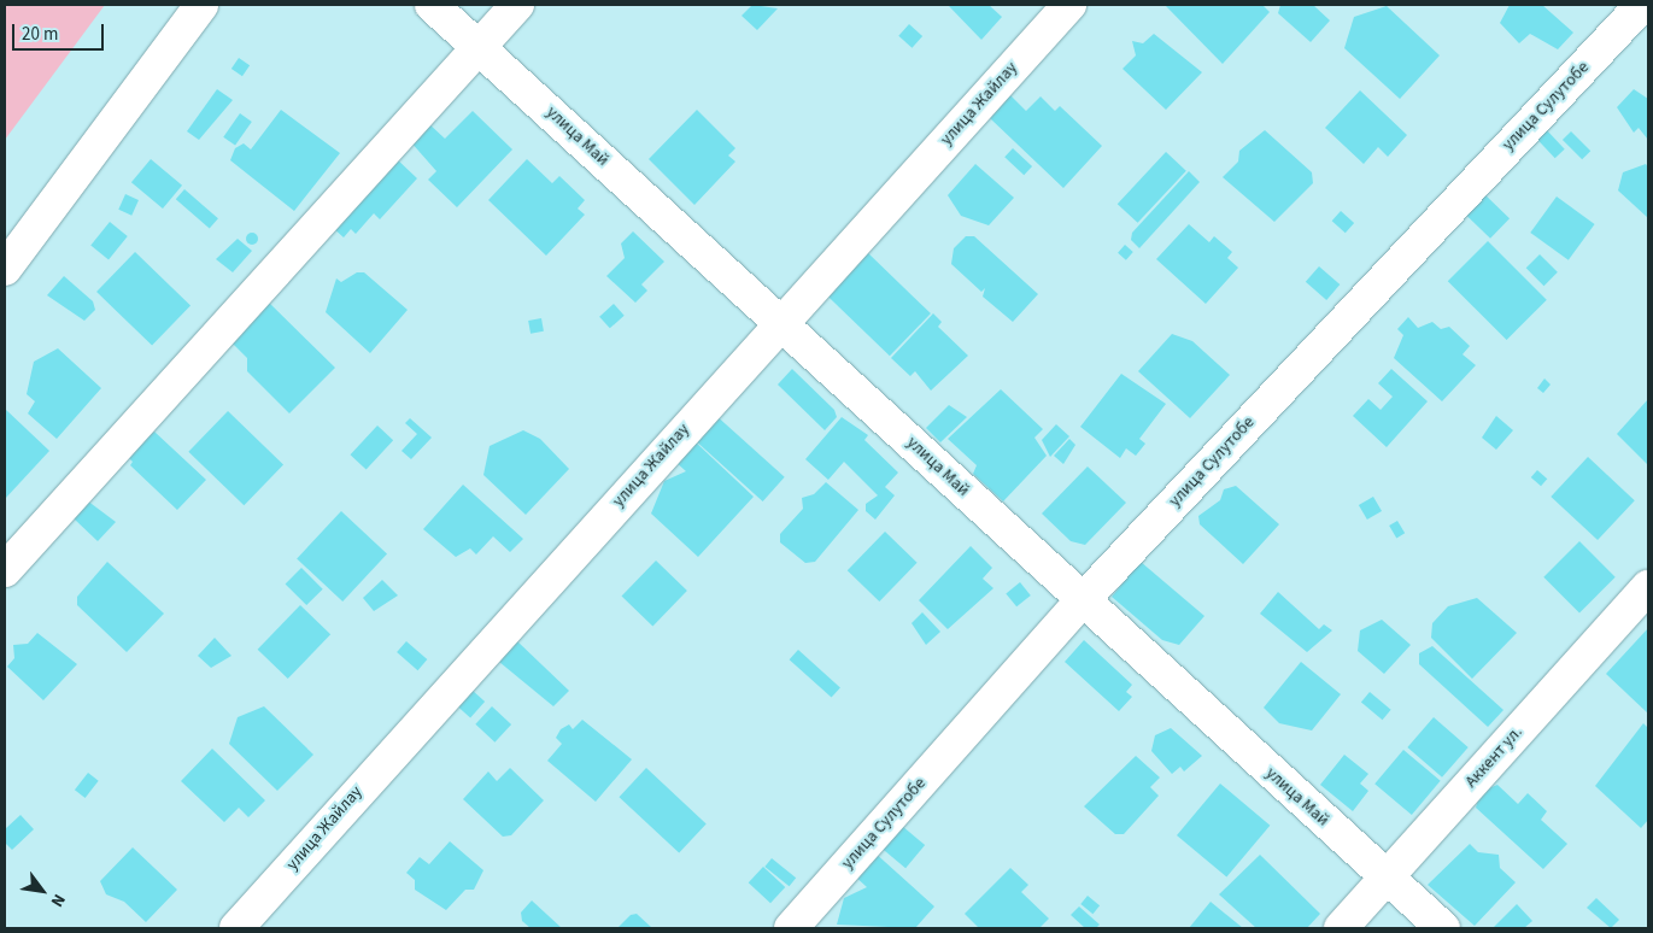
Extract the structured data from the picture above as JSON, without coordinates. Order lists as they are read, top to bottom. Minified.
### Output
{"streets":{"street":["улица Жайлау","улица Сулутобе","улица Май","Аккент ул."]},"crossings":[["улица Жайлау","улица Май"],["улица Сулутобе","улица Май"],["улица Май","Аккент ул."]],"scale_bar":"20 m","north":"bottom right"}
